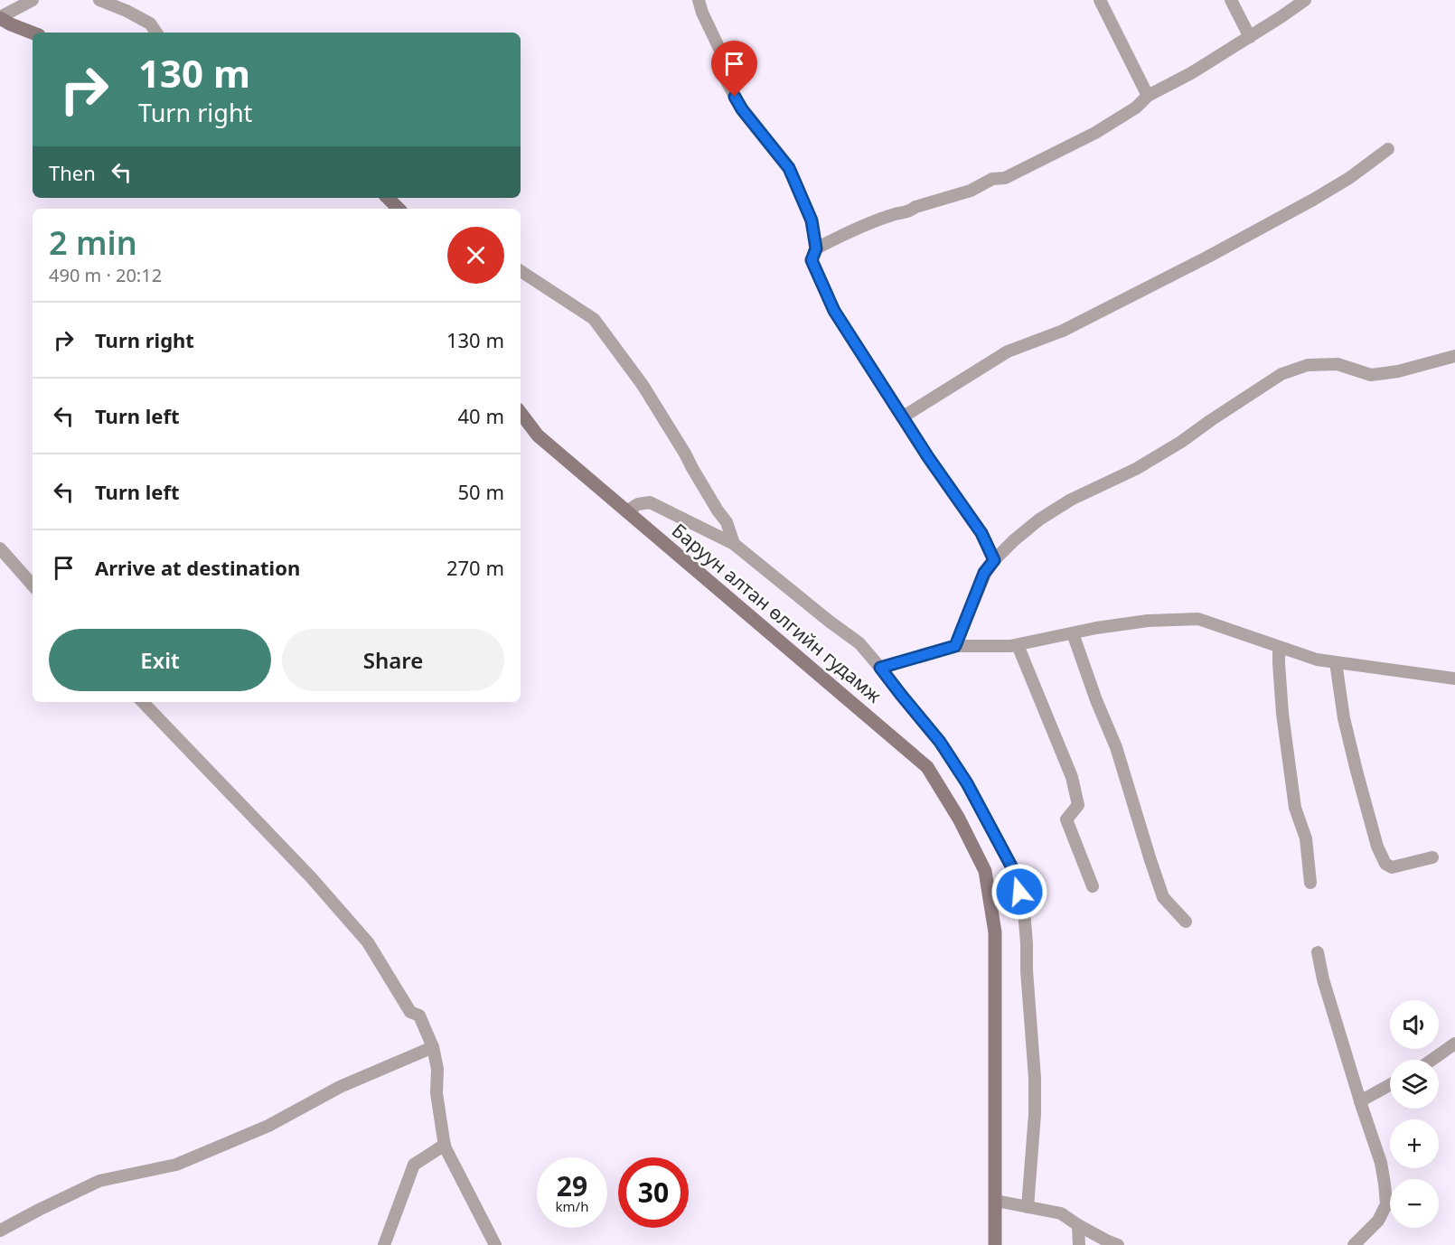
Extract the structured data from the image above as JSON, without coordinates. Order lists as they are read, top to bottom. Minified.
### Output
{"streets":{"main road":["Баруун алтан өлгийн гудамж"]},"page":{"turn":["130 m","Turn right"],"then":"Then","heading":["2 min","490 m · 20:12"],"list":[{"name":"Turn right","value":"130 m"},{"name":"Turn left","value":"40 m"},{"name":"Turn left","value":"50 m"},{"name":"Arrive at destination","value":"270 m"}],"buttons":["Exit","Share"],"map_buttons":["+","−"],"speed":"29 km/h","limit":"30"}}
